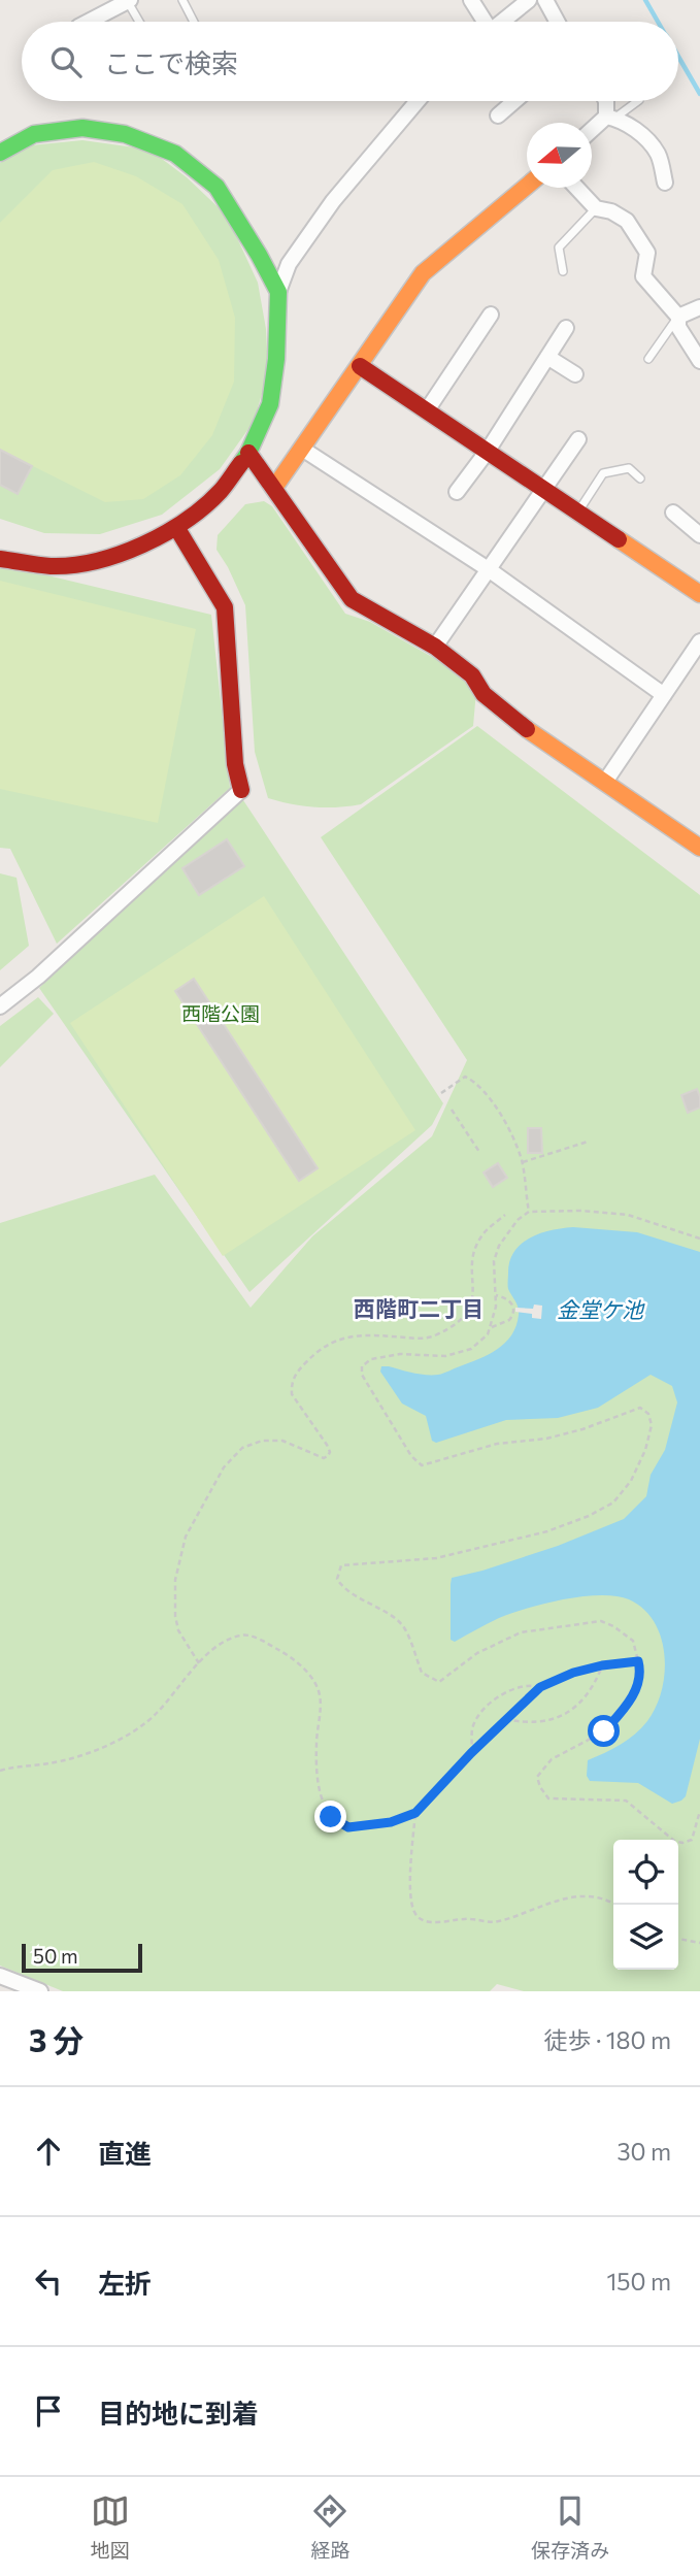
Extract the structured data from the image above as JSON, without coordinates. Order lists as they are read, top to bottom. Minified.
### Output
{"districts":["西階町二丁目"],"water":["金堂ケ池"],"parks":["西階公園"],"scale_bar":"50 m","north":"left","page":{"search":"ここで検索","scale":"50 m","heading":["3 分","徒歩 · 180 m"],"list":[["直進","30 m"],["左折","150 m"],"目的地に到着"],"nav":["地図","経路","保存済み"]}}
